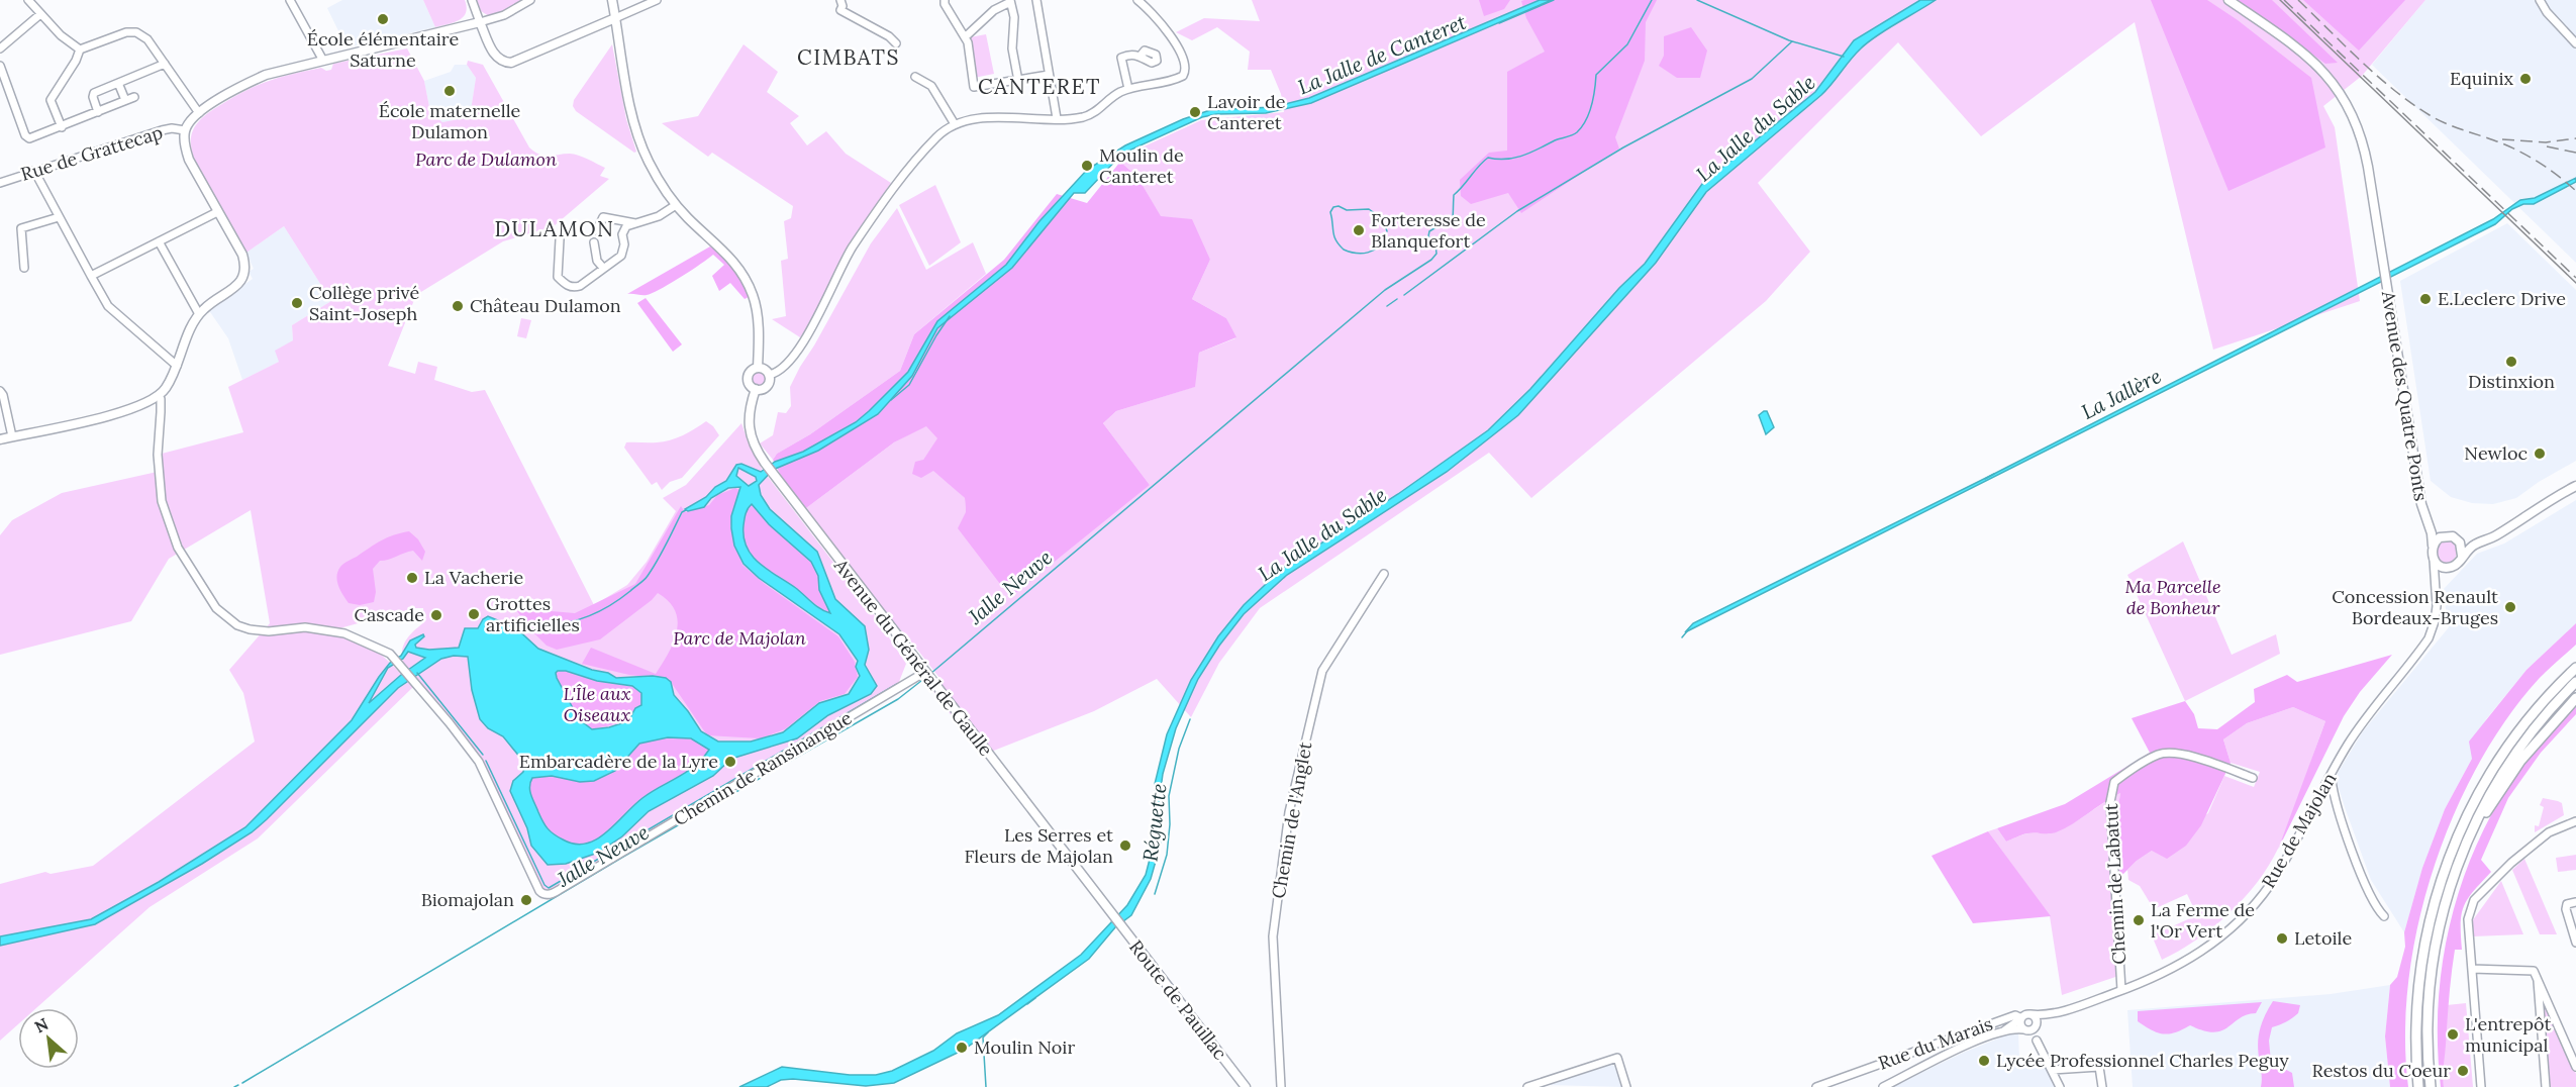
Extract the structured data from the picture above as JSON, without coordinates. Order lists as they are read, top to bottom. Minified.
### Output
{"streets":{"main road":["Avenue des Quatre Ponts","Avenue du Général de Gaulle","Route de Pauillac"],"street":["Rue de Grattecap","Chemin de Ransinangue","Chemin de l'Anglet","Rue de Majolan","Chemin de Labatut","Rue du Marais"]},"crossings":[["Avenue des Quatre Ponts","Rue de Majolan"],["Avenue du Général de Gaulle","Chemin de Ransinangue"],["Avenue du Général de Gaulle","Route de Pauillac"],["Rue de Majolan","Chemin de Labatut"],["Rue de Majolan","Rue du Marais"]],"districts":["CIMBATS","CANTERET","DULAMON"],"water":["La Jalle de Canteret","La Jalle du Sable","La Jallère","Jalle Neuve","Réguette"],"parks":["Parc de Dulamon","Ma Parcelle de Bonheur","Parc de Majolan","L'Île aux Oiseaux"],"places":["École élémentaire Saturne","Equinix","École maternelle Dulamon","Lavoir de Canteret","Moulin de Canteret","Forteresse de Blanquefort","E.Leclerc Drive","Collège privé Saint-Joseph","Château Dulamon","Distinxion","Newloc","La Vacherie","Concession Renault Bordeaux-Bruges","Grottes artificielles","Cascade","Embarcadère de la Lyre","Les Serres et Fleurs de Majolan","Biomajolan","La Ferme de l'Or Vert","Letoile","L'entrepôt municipal","Moulin Noir","Lycée Professionnel Charles Peguy","Restos du Coeur"],"north":"top left"}
